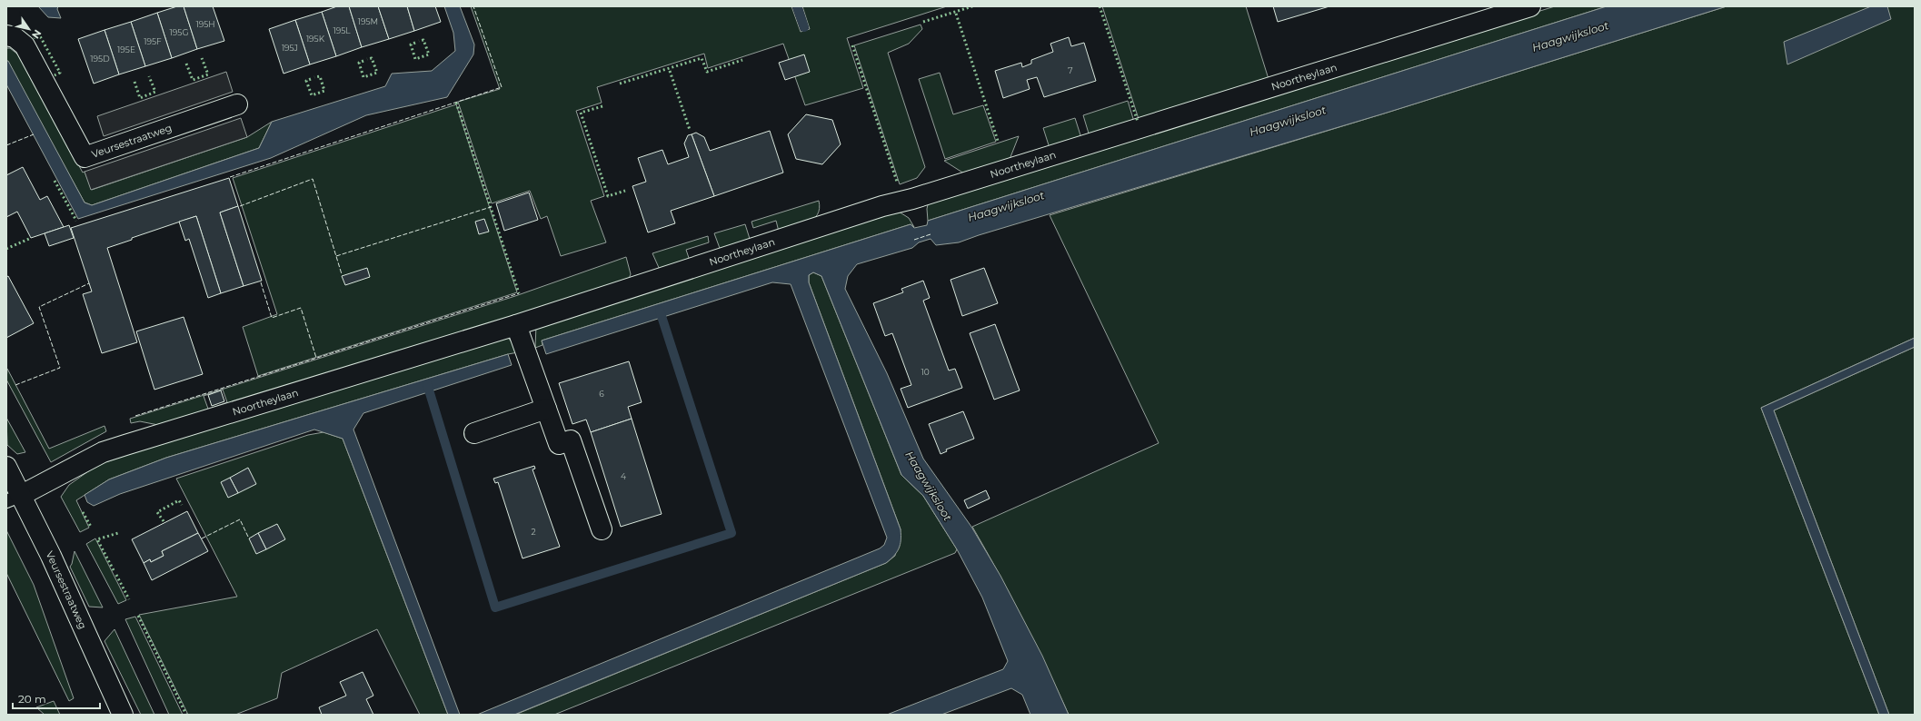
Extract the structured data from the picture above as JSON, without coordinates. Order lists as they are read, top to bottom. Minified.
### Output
{"streets":{"street":["Noortheylaan","Veursestraatweg"]},"crossings":[["Noortheylaan","Veursestraatweg"]],"water":["Haagwijksloot"],"house_numbers":["195M","195H","195L","195G","195K","195F","195J","195E","195D","7","10","6","4","2"],"scale_bar":"20 m","north":"bottom right"}
